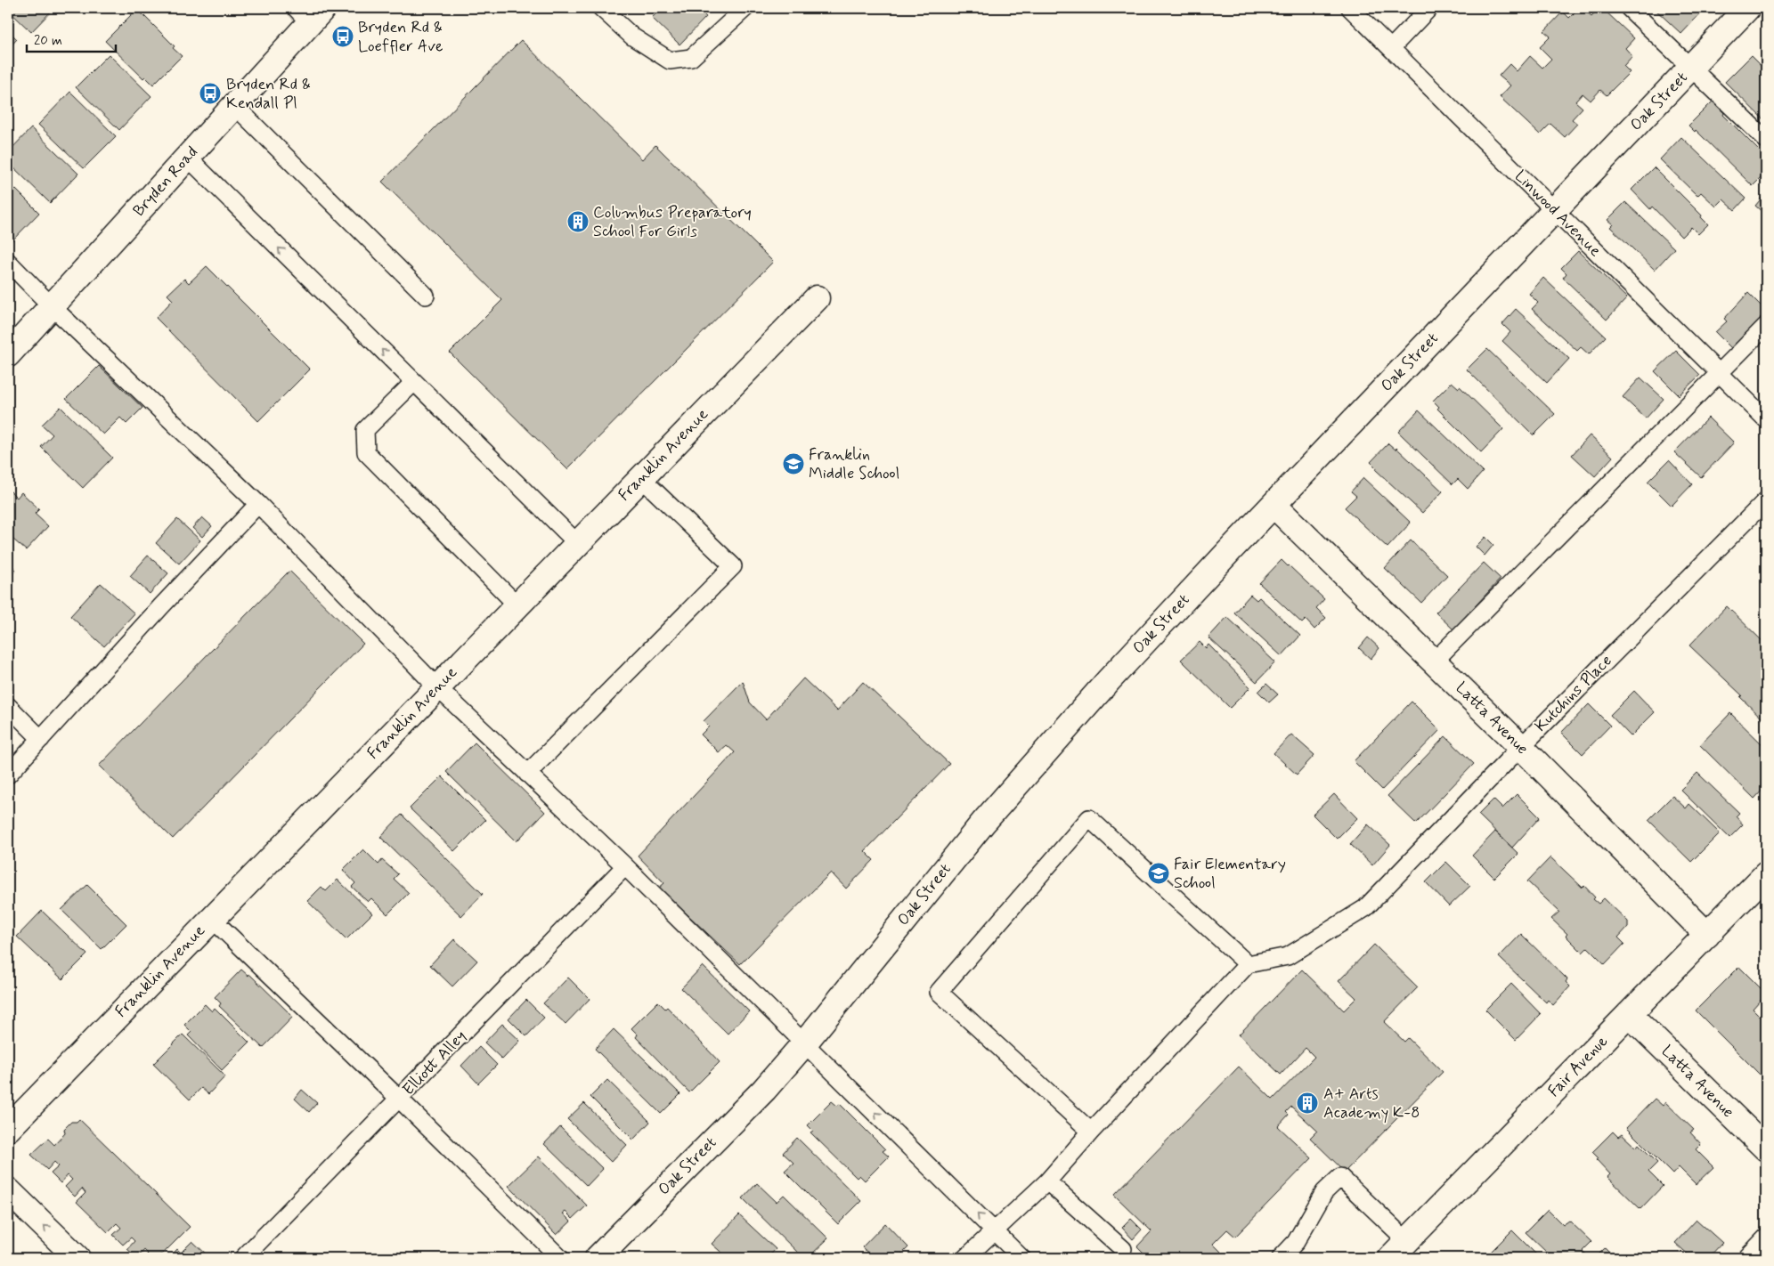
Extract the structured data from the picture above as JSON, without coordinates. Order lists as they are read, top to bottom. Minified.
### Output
{"streets":{"street":["Oak Street","Bryden Road","Franklin Avenue","Latta Avenue","Fair Avenue"],"lane":["Linwood Avenue","Kutchins Place","Elliott Alley"]},"crossings":[["Oak Street","Linwood Avenue"],["Oak Street","Latta Avenue"],["Kutchins Place","Latta Avenue"],["Latta Avenue","Fair Avenue"]],"places":{"bus stop":["Bryden Rd & Loeffler Ave","Bryden Rd & Kendall Pl"],"building":["Columbus Preparatory School For Girls","A+ Arts Academy K-8"],"school or university":["Franklin Middle School","Fair Elementary School"]},"scale_bar":"20 m"}
